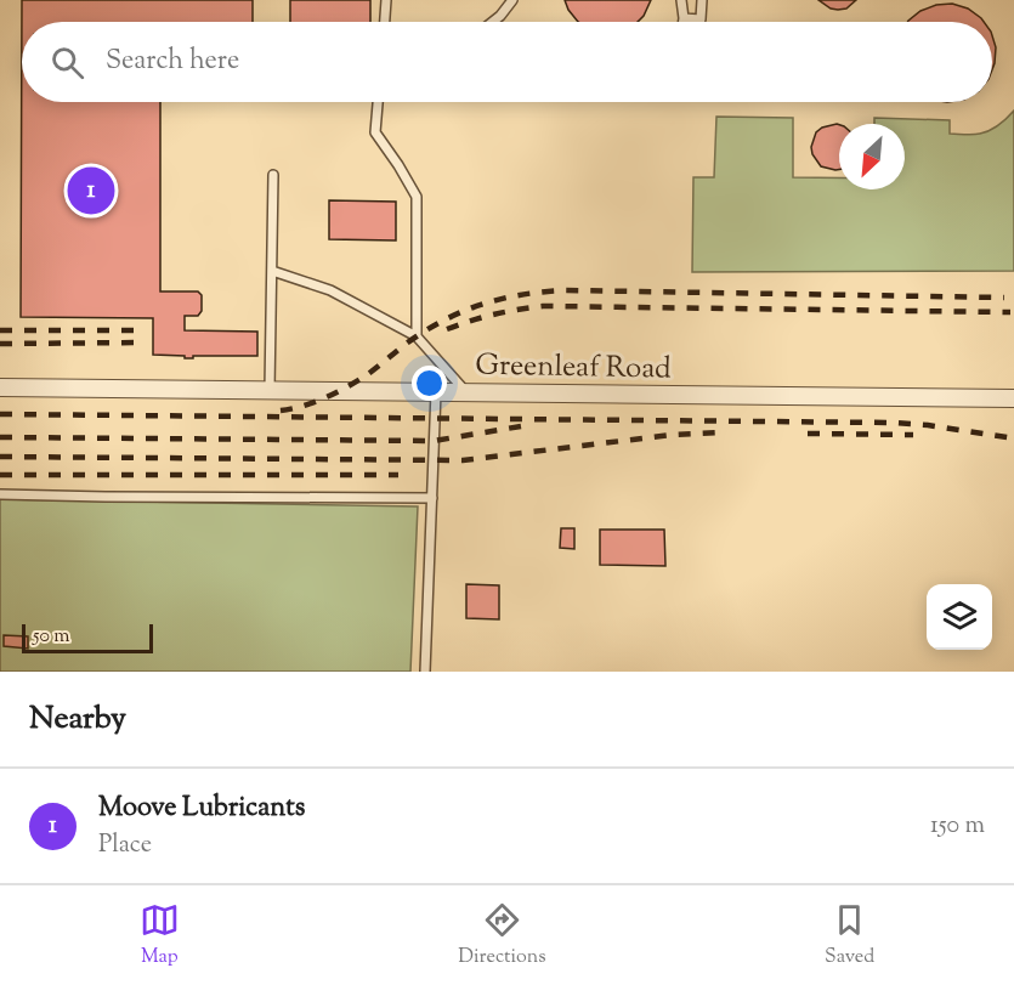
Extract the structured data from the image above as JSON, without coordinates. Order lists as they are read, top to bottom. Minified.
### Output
{"streets":{"street":["Greenleaf Road"]},"scale_bar":"50 m","north":"bottom left","page":{"search":"Search here","pins":"1","scale":"50 m","heading":"Nearby","list":[{"mark":"1","name":"Moove Lubricants","note":"Place","value":"150 m"}],"nav":["Map","Directions","Saved"]}}
